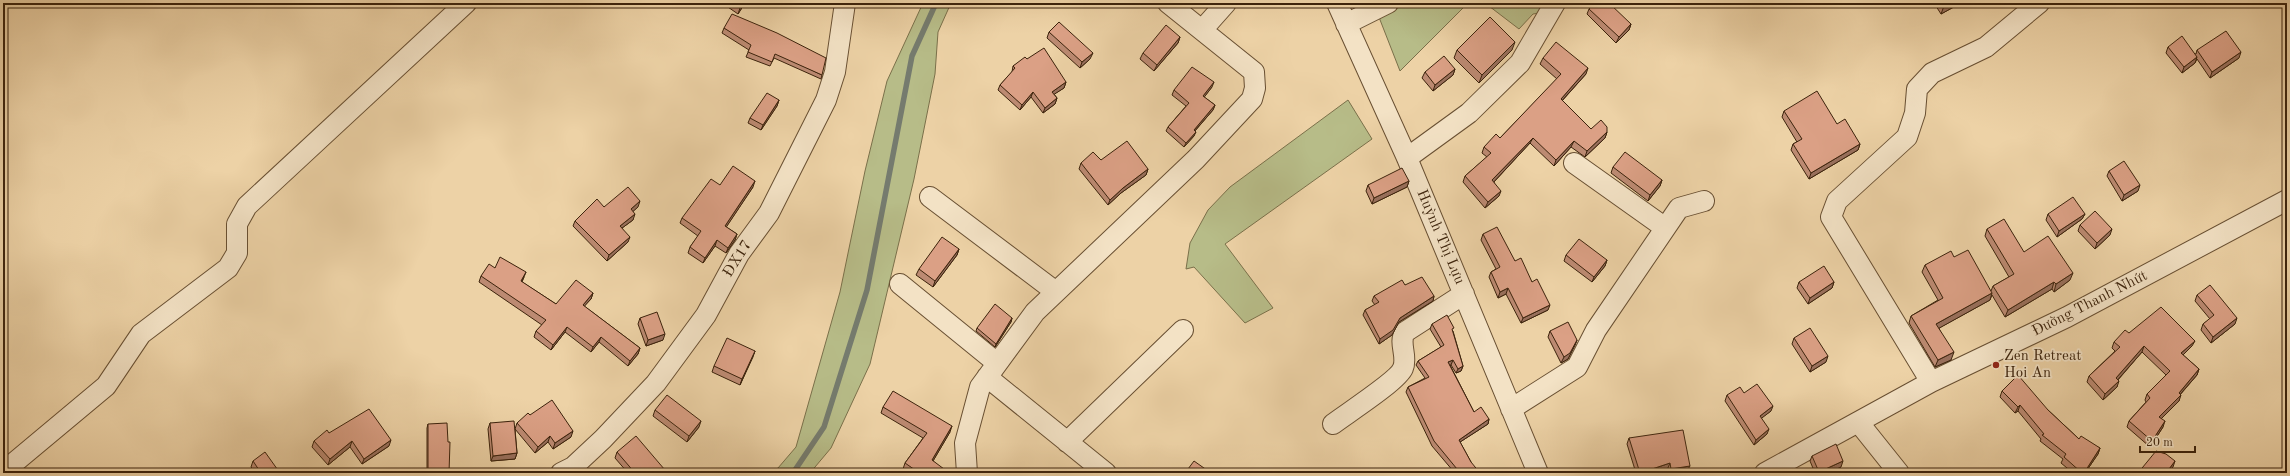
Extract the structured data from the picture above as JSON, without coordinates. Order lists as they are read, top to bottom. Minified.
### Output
{"streets":{"street":["Huỳnh Thị Lựu","ĐX17","Đường Thanh Nhứt"]},"places":["Zen Retreat Hoi An"],"scale_bar":"20 m"}
